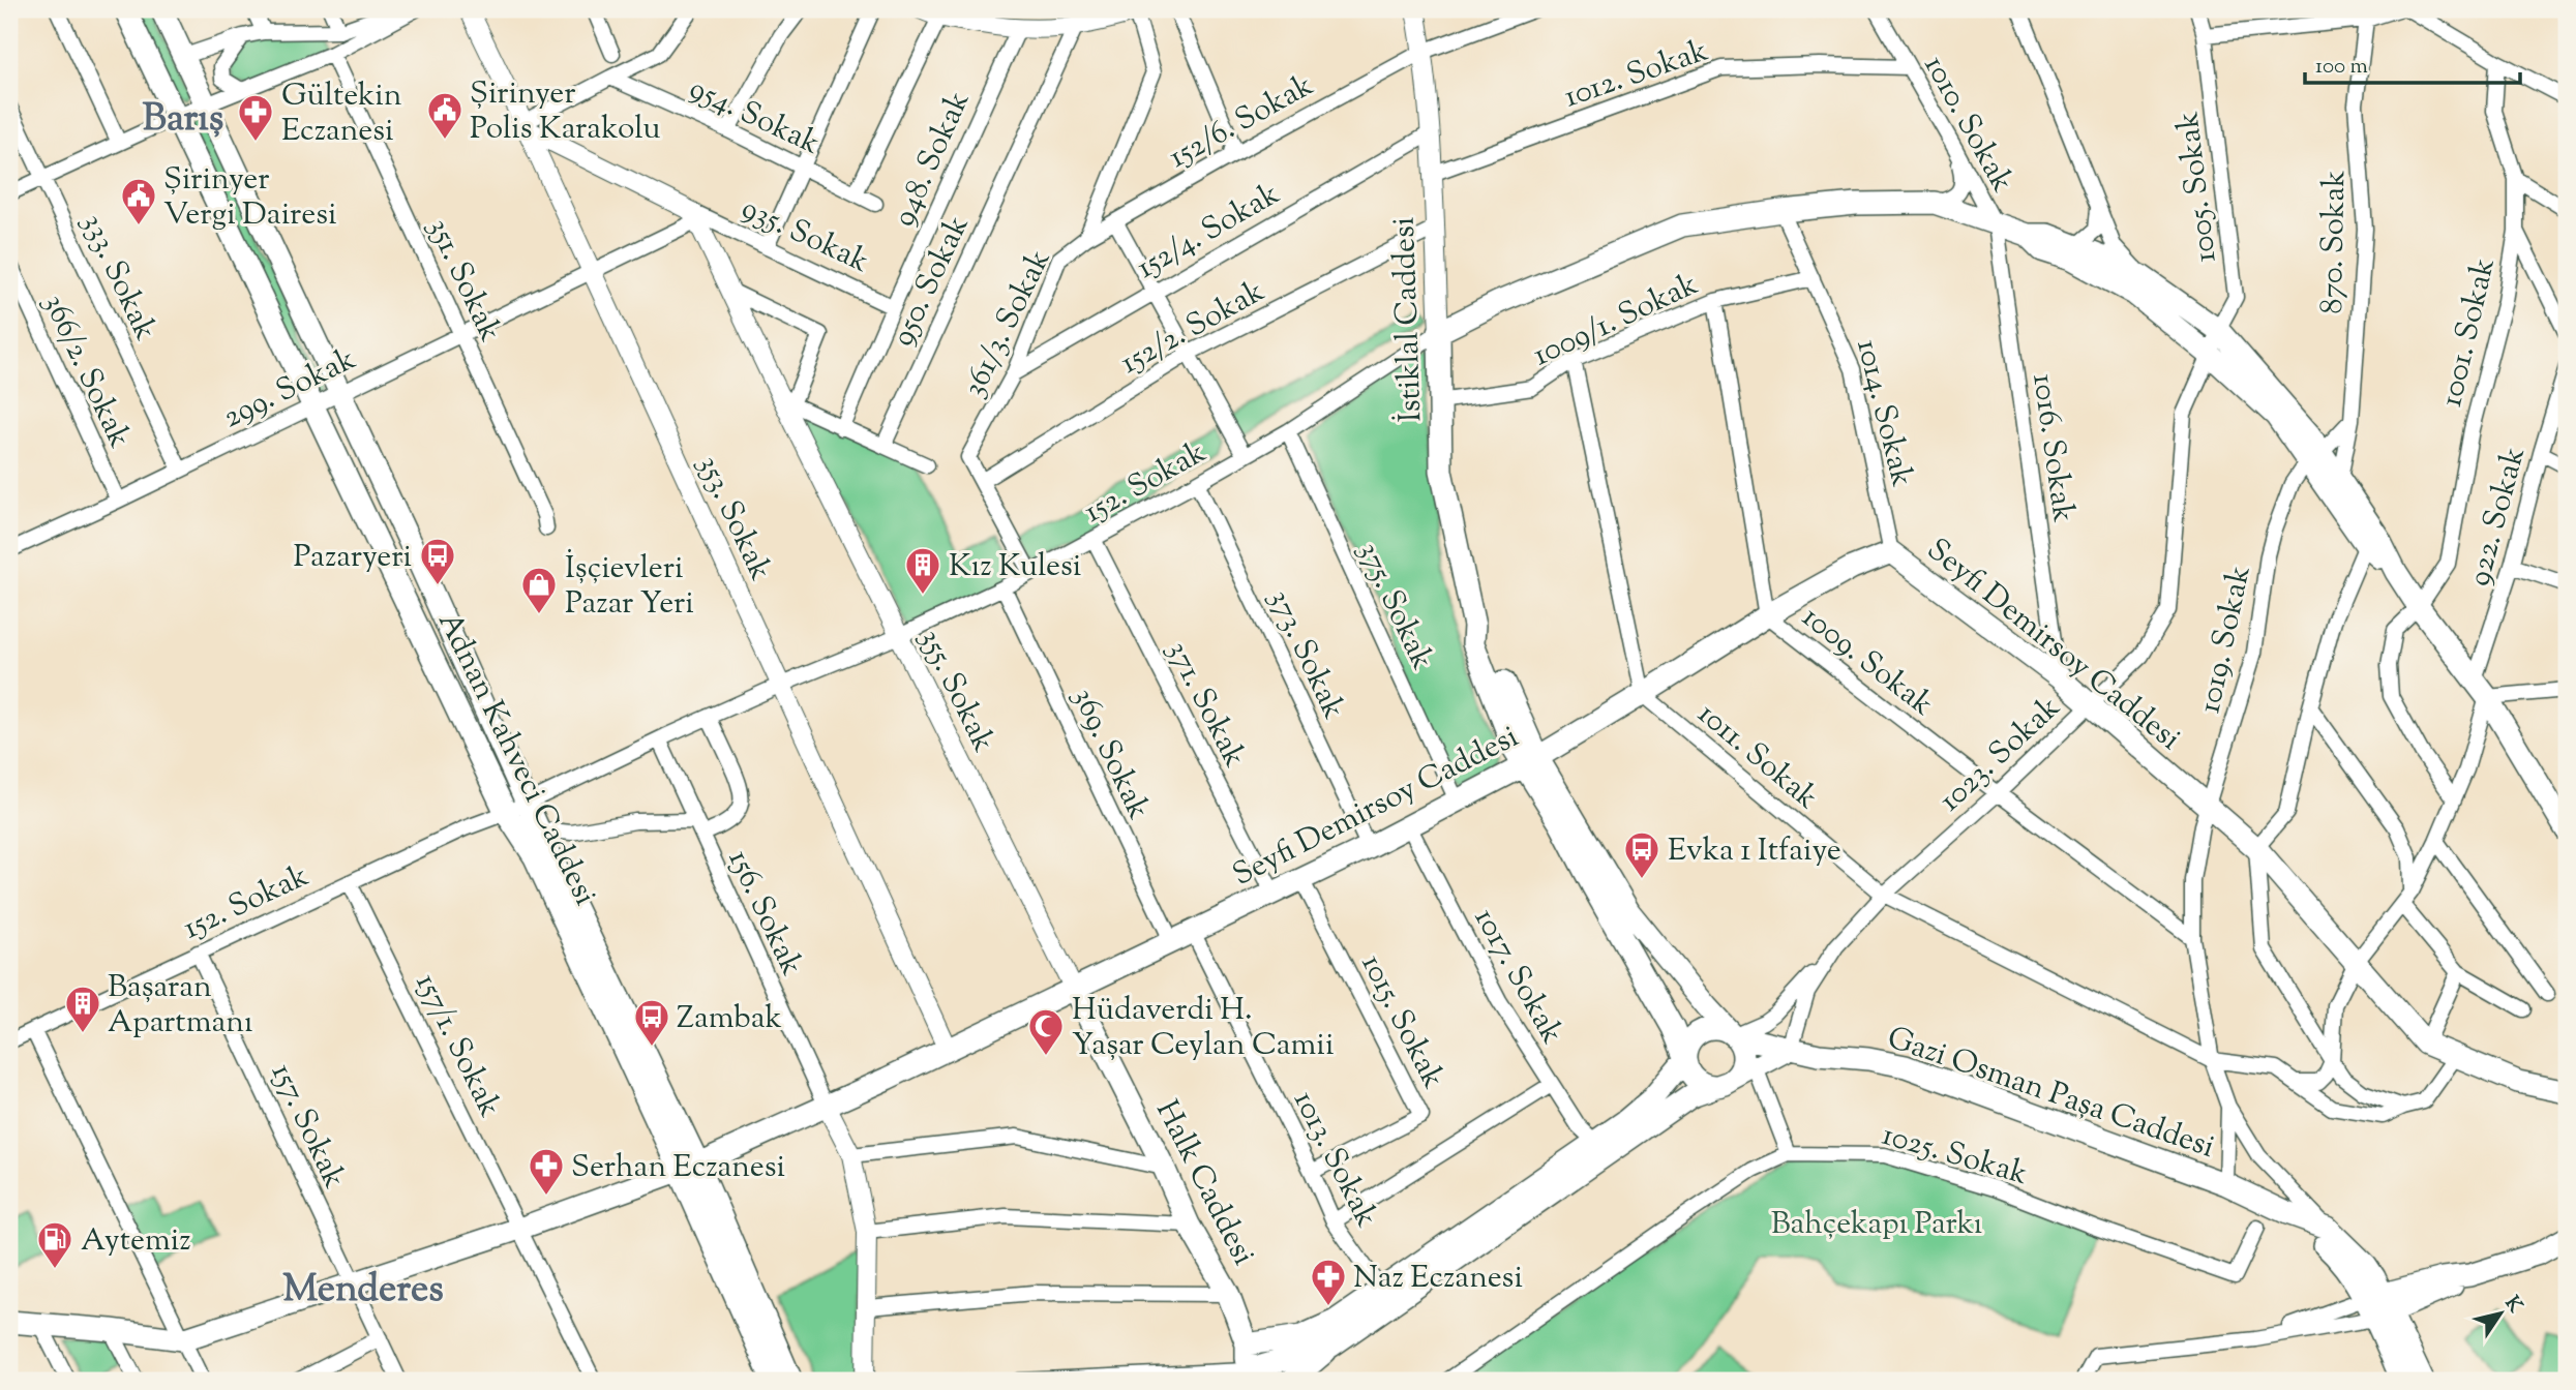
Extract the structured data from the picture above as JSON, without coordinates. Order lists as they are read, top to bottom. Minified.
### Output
{"streets":{"main road":["İstiklal Caddesi","Seyfi Demirsoy Caddesi","Adnan Kahveci Caddesi","Gazi Osman Paşa Caddesi","Halk Caddesi"],"street":["1012. Sokak","954. Sokak","152/6. Sokak","1010. Sokak","948. Sokak","1005. Sokak","152/4. Sokak","935. Sokak","870. Sokak","333. Sokak","351. Sokak","950. Sokak","1009/1. Sokak","361/3. Sokak","152/2. Sokak","1001. Sokak","366/2. Sokak","299. Sokak","1014. Sokak","1016. Sokak","152. Sokak","922. Sokak","353. Sokak","375. Sokak","1019. Sokak","373. Sokak","1009. Sokak","355. Sokak","371. Sokak","369. Sokak","1023. Sokak","1011. Sokak","156. Sokak","1017. Sokak","1015. Sokak","157/1. Sokak","157. Sokak","1025. Sokak","1013. Sokak"]},"crossings":[["1012. Sokak","1010. Sokak"],["1012. Sokak","İstiklal Caddesi"],["152/6. Sokak","İstiklal Caddesi"],["152/6. Sokak","361/3. Sokak"],["1010. Sokak","1016. Sokak"],["948. Sokak","935. Sokak"],["1005. Sokak","1023. Sokak"],["152/4. Sokak","İstiklal Caddesi"],["152/4. Sokak","361/3. Sokak"],["935. Sokak","299. Sokak"],["935. Sokak","353. Sokak"],["935. Sokak","355. Sokak"],["870. Sokak","1019. Sokak"],["333. Sokak","299. Sokak"],["351. Sokak","299. Sokak"],["1009/1. Sokak","İstiklal Caddesi"],["1009/1. Sokak","1014. Sokak"],["1009/1. Sokak","1009. Sokak"],["İstiklal Caddesi","152/2. Sokak"],["İstiklal Caddesi","152. Sokak"],["İstiklal Caddesi","Seyfi Demirsoy Caddesi"],["İstiklal Caddesi","1023. Sokak"],["İstiklal Caddesi","Gazi Osman Paşa Caddesi"],["361/3. Sokak","152/2. Sokak"],["361/3. Sokak","152. Sokak"],["1001. Sokak","922. Sokak"],["366/2. Sokak","299. Sokak"],["299. Sokak","353. Sokak"],["299. Sokak","355. Sokak"],["299. Sokak","Adnan Kahveci Caddesi"],["1014. Sokak","Seyfi Demirsoy Caddesi"],["1016. Sokak","Seyfi Demirsoy Caddesi"],["152. Sokak","353. Sokak"],["152. Sokak","375. Sokak"],["152. Sokak","373. Sokak"],["152. Sokak","355. Sokak"],["152. Sokak","371. Sokak"],["152. Sokak","369. Sokak"],["152. Sokak","Adnan Kahveci Caddesi"],["152. Sokak","156. Sokak"],["152. Sokak","157/1. Sokak"],["152. Sokak","157. Sokak"],["922. Sokak","Seyfi Demirsoy Caddesi"],["353. Sokak","Seyfi Demirsoy Caddesi"],["375. Sokak","Seyfi Demirsoy Caddesi"],["1019. Sokak","Seyfi Demirsoy Caddesi"],["1019. Sokak","1009. Sokak"],["1019. Sokak","1011. Sokak"],["1019. Sokak","Gazi Osman Paşa Caddesi"],["Seyfi Demirsoy Caddesi","373. Sokak"],["Seyfi Demirsoy Caddesi","1009. Sokak"],["Seyfi Demirsoy Caddesi","355. Sokak"],["Seyfi Demirsoy Caddesi","371. Sokak"],["Seyfi Demirsoy Caddesi","369. Sokak"],["Seyfi Demirsoy Caddesi","1023. Sokak"],["Seyfi Demirsoy Caddesi","1011. Sokak"],["Seyfi Demirsoy Caddesi","Adnan Kahveci Caddesi"],["Seyfi Demirsoy Caddesi","156. Sokak"],["Seyfi Demirsoy Caddesi","1017. Sokak"],["Seyfi Demirsoy Caddesi","1015. Sokak"],["Seyfi Demirsoy Caddesi","157/1. Sokak"],["Seyfi Demirsoy Caddesi","157. Sokak"],["Seyfi Demirsoy Caddesi","1013. Sokak"],["Seyfi Demirsoy Caddesi","Halk Caddesi"],["1009. Sokak","1023. Sokak"],["355. Sokak","Halk Caddesi"],["1023. Sokak","1011. Sokak"],["1023. Sokak","Gazi Osman Paşa Caddesi"],["1015. Sokak","1013. Sokak"]],"districts":["Barış","Menderes"],"parks":["Bahçekapı Parkı"],"places":{"public building":["Şirinyer Polis Karakolu","Şirinyer Vergi Dairesi"],"pharmacy":["Gültekin Eczanesi","Serhan Eczanesi","Naz Eczanesi"],"bus stop":["Pazaryeri","Evka 1 Itfaiye","Zambak"],"building":["Kız Kulesi","Başaran Apartmanı"],"shop":["İşçievleri Pazar Yeri"],"mosque":["Hüdaverdi H. Yaşar Ceylan Camii"],"fuel station":["Aytemiz"]},"scale_bar":"100 m","north":"top right"}
